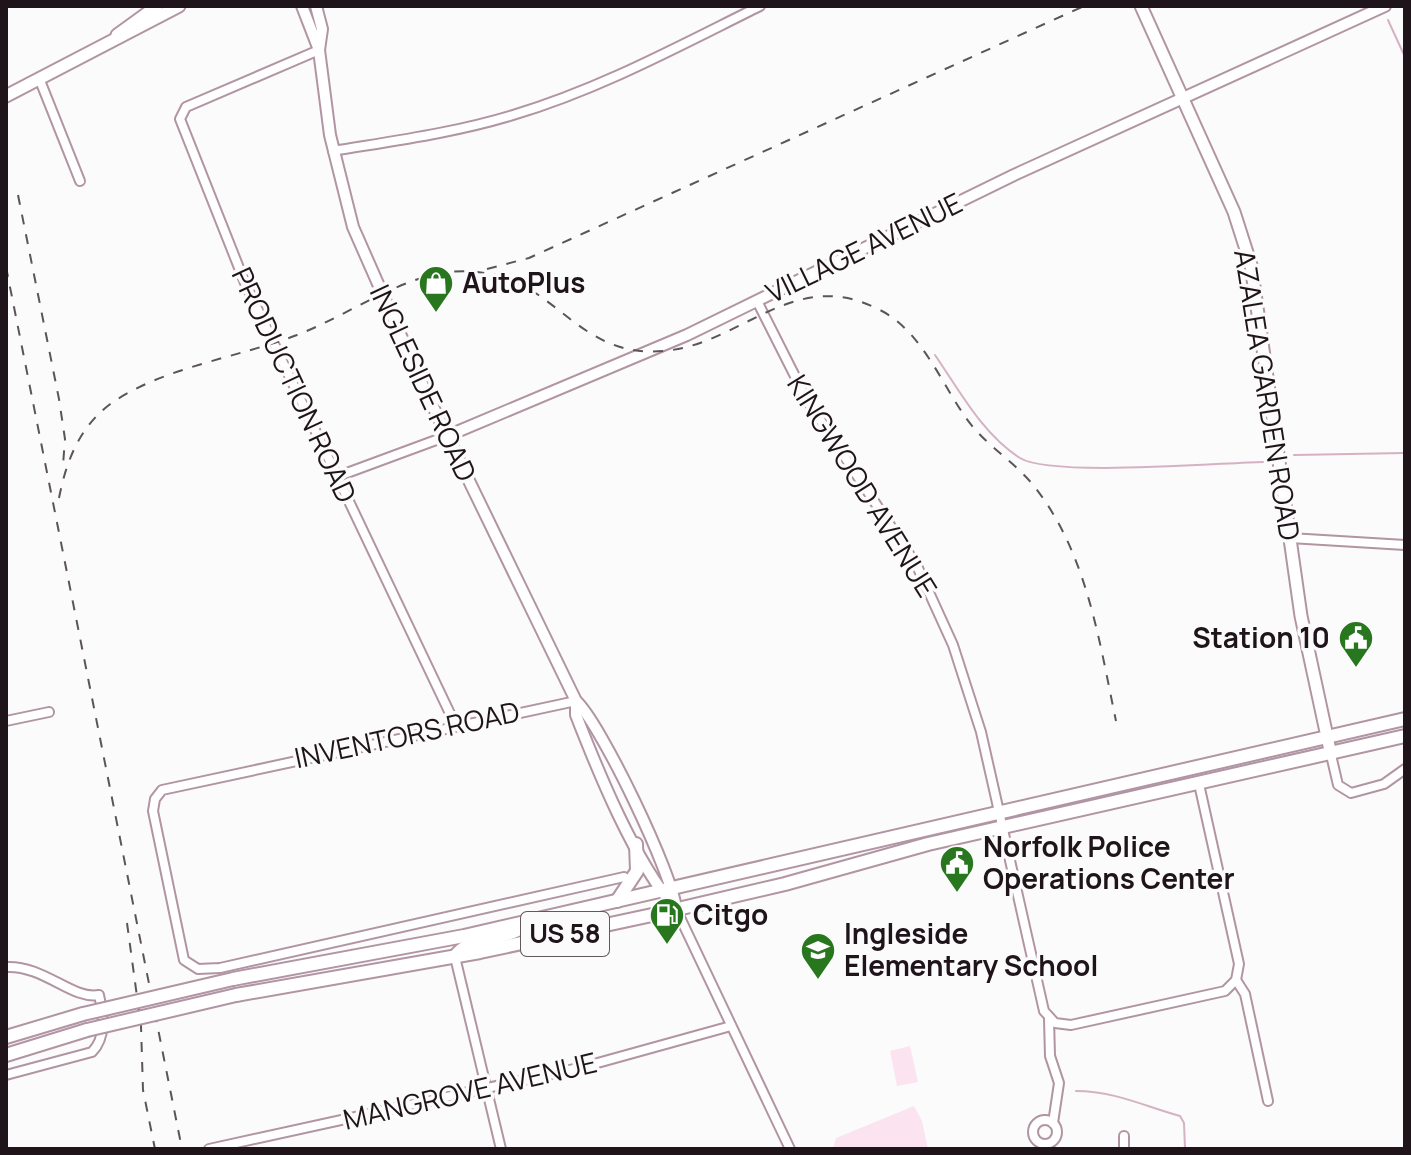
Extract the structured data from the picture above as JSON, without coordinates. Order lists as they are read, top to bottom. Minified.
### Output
{"streets":{"main road":["AZALEA GARDEN ROAD","US 58"],"street":["VILLAGE AVENUE","INGLESIDE ROAD","PRODUCTION ROAD","KINGWOOD AVENUE","INVENTORS ROAD","MANGROVE AVENUE"]},"crossings":[["VILLAGE AVENUE","INGLESIDE ROAD"],["VILLAGE AVENUE","PRODUCTION ROAD"],["VILLAGE AVENUE","AZALEA GARDEN ROAD"],["VILLAGE AVENUE","KINGWOOD AVENUE"],["INGLESIDE ROAD","PRODUCTION ROAD"],["INGLESIDE ROAD","INVENTORS ROAD"],["INGLESIDE ROAD","US 58"],["INGLESIDE ROAD","MANGROVE AVENUE"],["PRODUCTION ROAD","INVENTORS ROAD"],["AZALEA GARDEN ROAD","US 58"],["KINGWOOD AVENUE","US 58"]],"places":{"shop":["AutoPlus"],"public building":["Station 10","Norfolk Police Operations Center"],"fuel station":["Citgo"],"school or university":["Ingleside Elementary School"]}}
